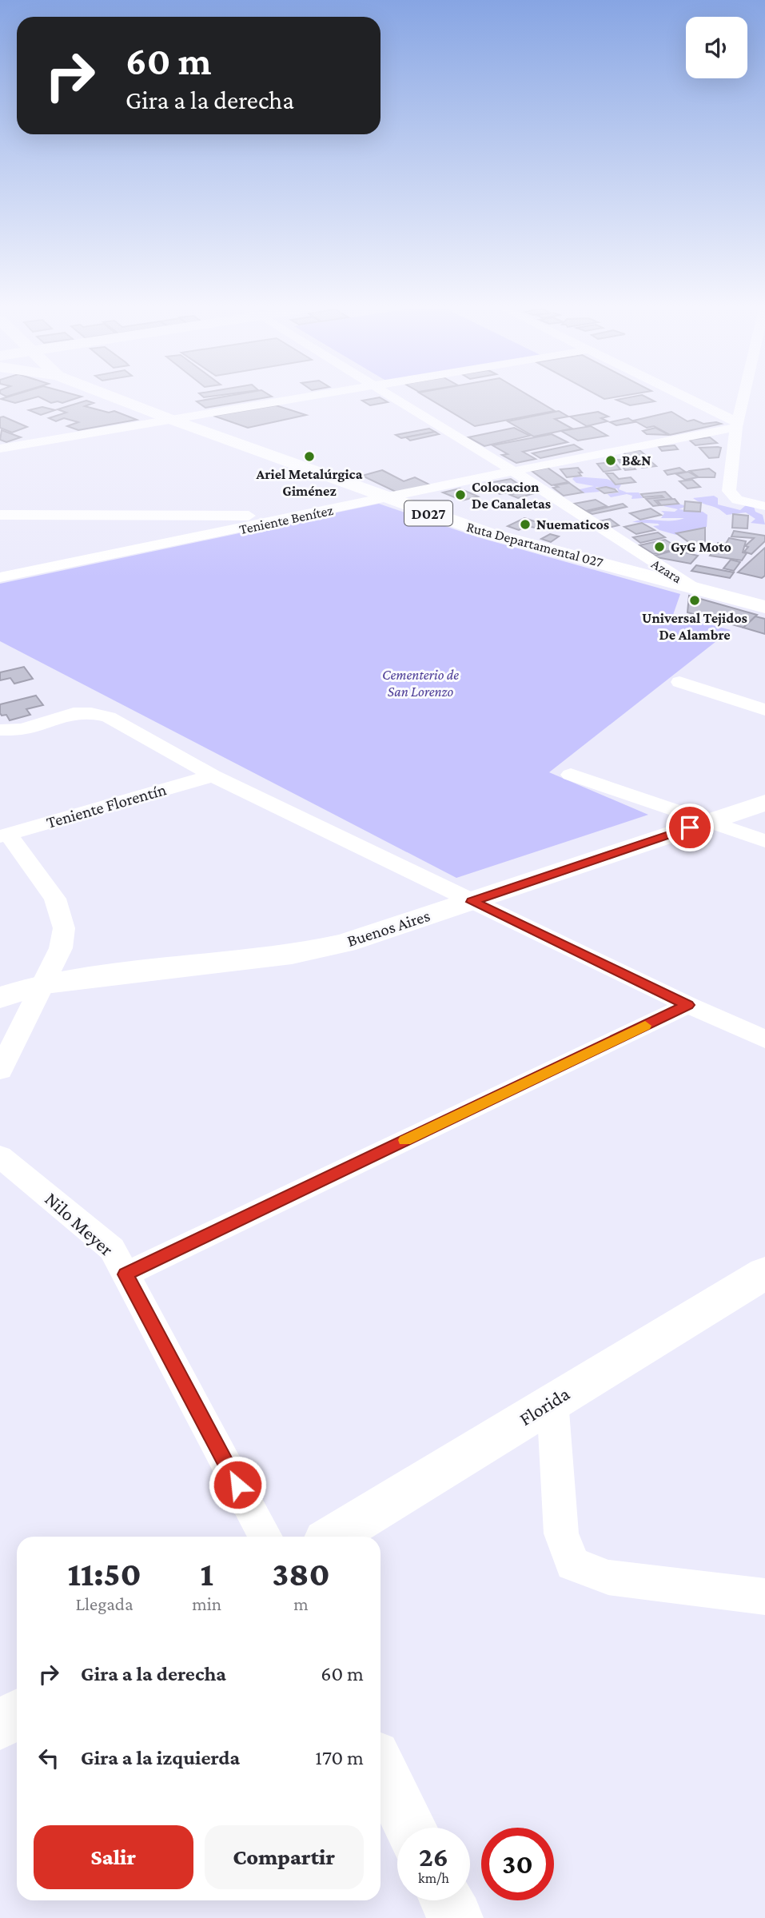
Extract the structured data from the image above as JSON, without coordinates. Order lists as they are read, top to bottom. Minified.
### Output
{"streets":{"main road":["D027","Ruta Departamental 027","Buenos Aires","Florida"],"street":["Teniente Benítez","Azara","Teniente Florentín","Nilo Meyer"]},"crossings":[["Teniente Benítez","Ruta Departamental 027"],["Teniente Benítez","Azara"],["Ruta Departamental 027","Azara"]],"parks":["Cementerio de San Lorenzo"],"places":["Ariel Metalúrgica Giménez","B&N","Colocacion De Canaletas","Nuematicos","GyG Moto","Universal Tejidos De Alambre"],"page":{"turn":["60 m","Gira a la derecha"],"eta":["11:50","Llegada","1","min","380","m"],"list":[{"name":"Gira a la derecha","value":"60 m"},{"name":"Gira a la izquierda","value":"170 m"}],"buttons":["Salir","Compartir"],"speed":"26 km/h","limit":"30"}}
